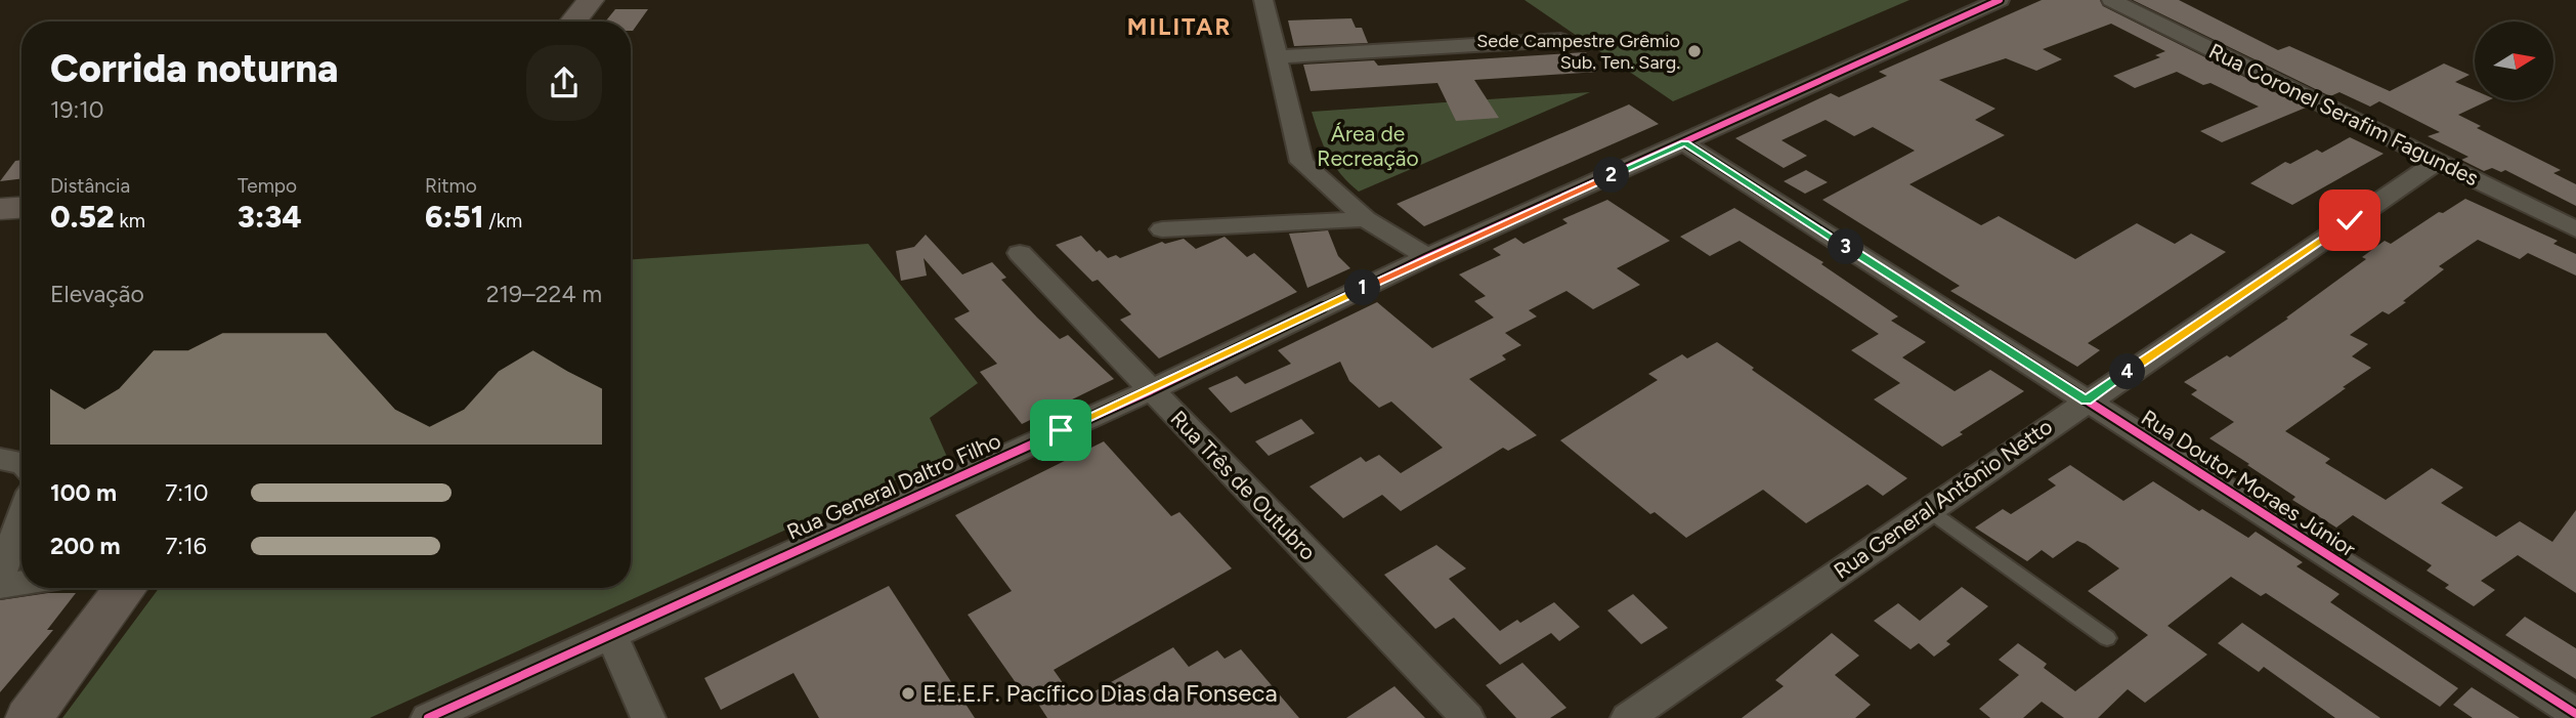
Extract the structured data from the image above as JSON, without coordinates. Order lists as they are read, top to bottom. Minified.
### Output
{"streets":{"street":["Rua Coronel Serafim Fagundes","Rua Doutor Moraes Júnior","Rua Três de Outubro","Rua General Daltro Filho","Rua General Antônio Netto"]},"crossings":[["Rua Coronel Serafim Fagundes","Rua General Antônio Netto"],["Rua Doutor Moraes Júnior","Rua General Daltro Filho"],["Rua Doutor Moraes Júnior","Rua General Antônio Netto"],["Rua Três de Outubro","Rua General Daltro Filho"]],"districts":["MILITAR"],"parks":["Área de Recreação"],"places":["Sede Campestre Grêmio Sub. Ten. Sarg.","E.E.E.F. Pacífico Dias da Fonseca"],"north":"right","page":{"heading":["Corrida noturna","19:10"],"stats":[["Distância","0.52 km"],["Tempo","3:34"],["Ritmo","6:51 /km"]],"pins":["2","3","1","4"],"chart":["Elevação","219–224 m"],"list":[{"name":"100 m","note":"7:10"},{"name":"200 m","note":"7:16"}]}}
